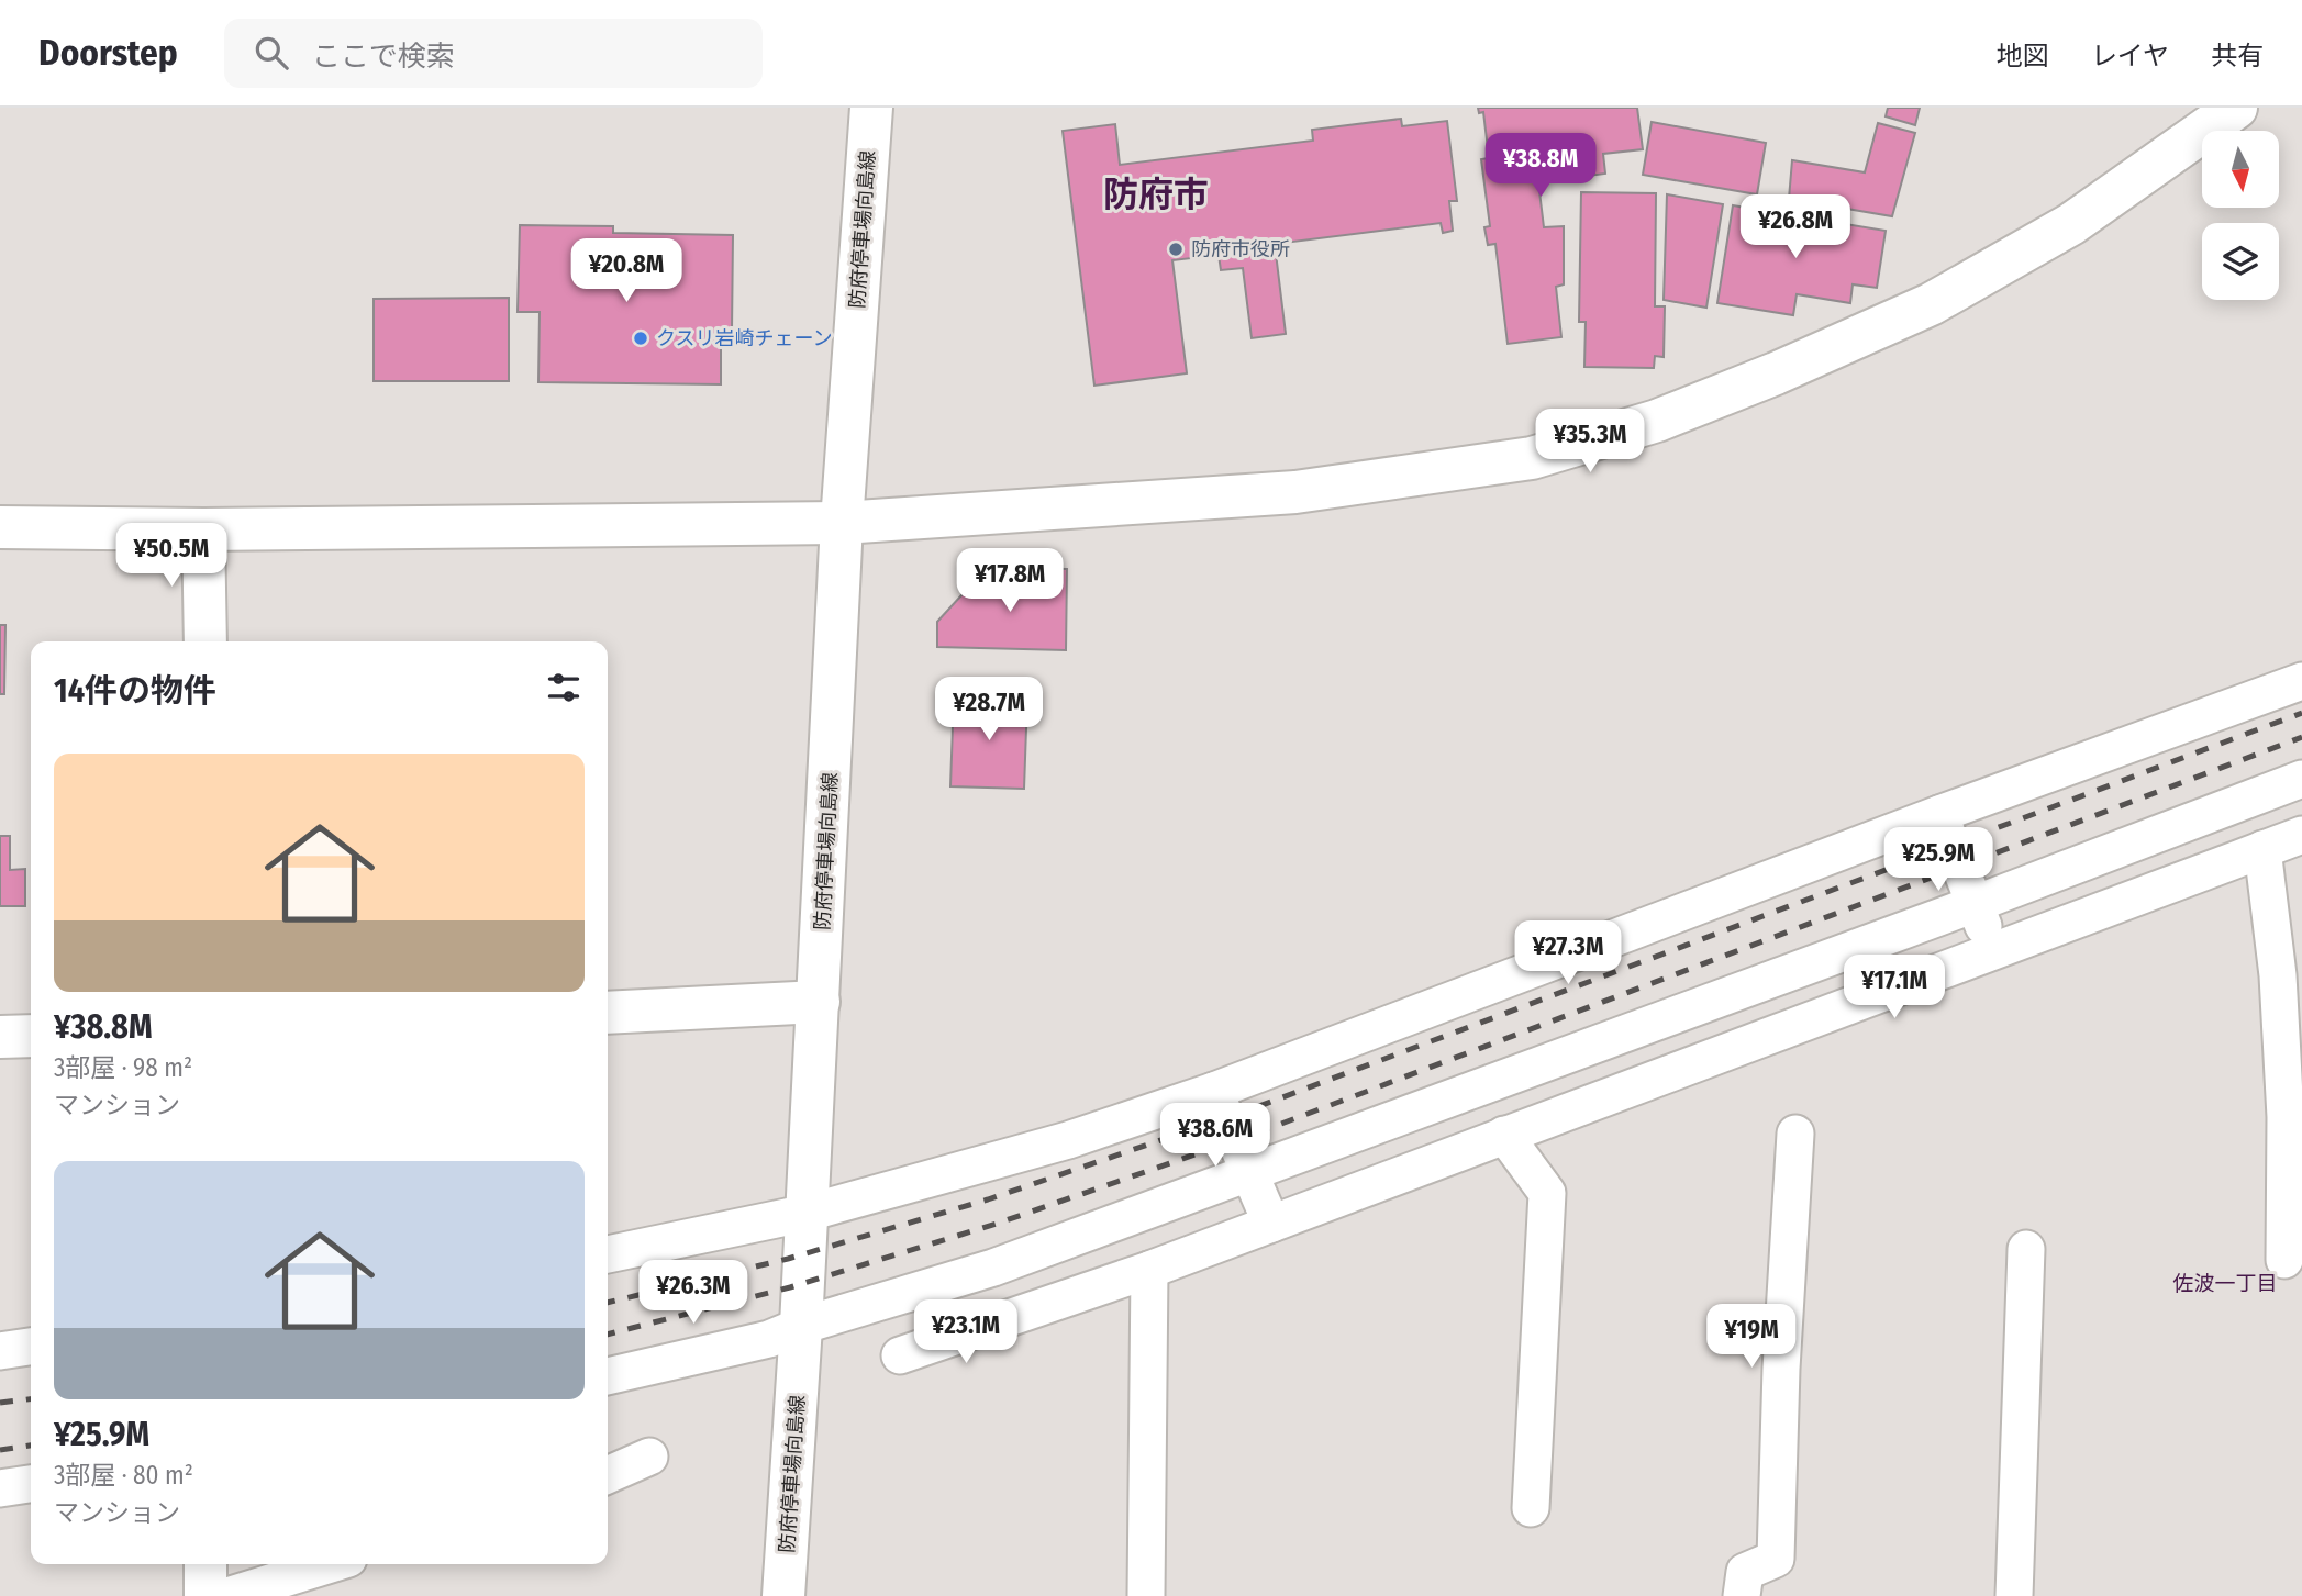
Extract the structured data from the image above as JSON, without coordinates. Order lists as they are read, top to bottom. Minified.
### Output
{"streets":{"street":["防府停車場向島線"]},"districts":["防府市","佐波一丁目"],"places":["防府市役所","クスリ岩崎チェーン"],"north":"bottom","page":{"header":"Doorstep","search":"ここで検索","nav":["地図","レイヤ","共有"],"price":["¥38.8M","¥26.8M","¥20.8M","¥35.3M","¥50.5M","¥17.8M","¥28.7M","¥25.9M","¥27.3M","¥17.1M","¥38.6M","¥26.3M","¥23.1M","¥19M"],"heading":"14件の物件","list":[{"name":"¥38.8M","note":"3部屋 · 98 m² · マンション"},{"name":"¥25.9M","note":"3部屋 · 80 m² · マンション"}]}}
